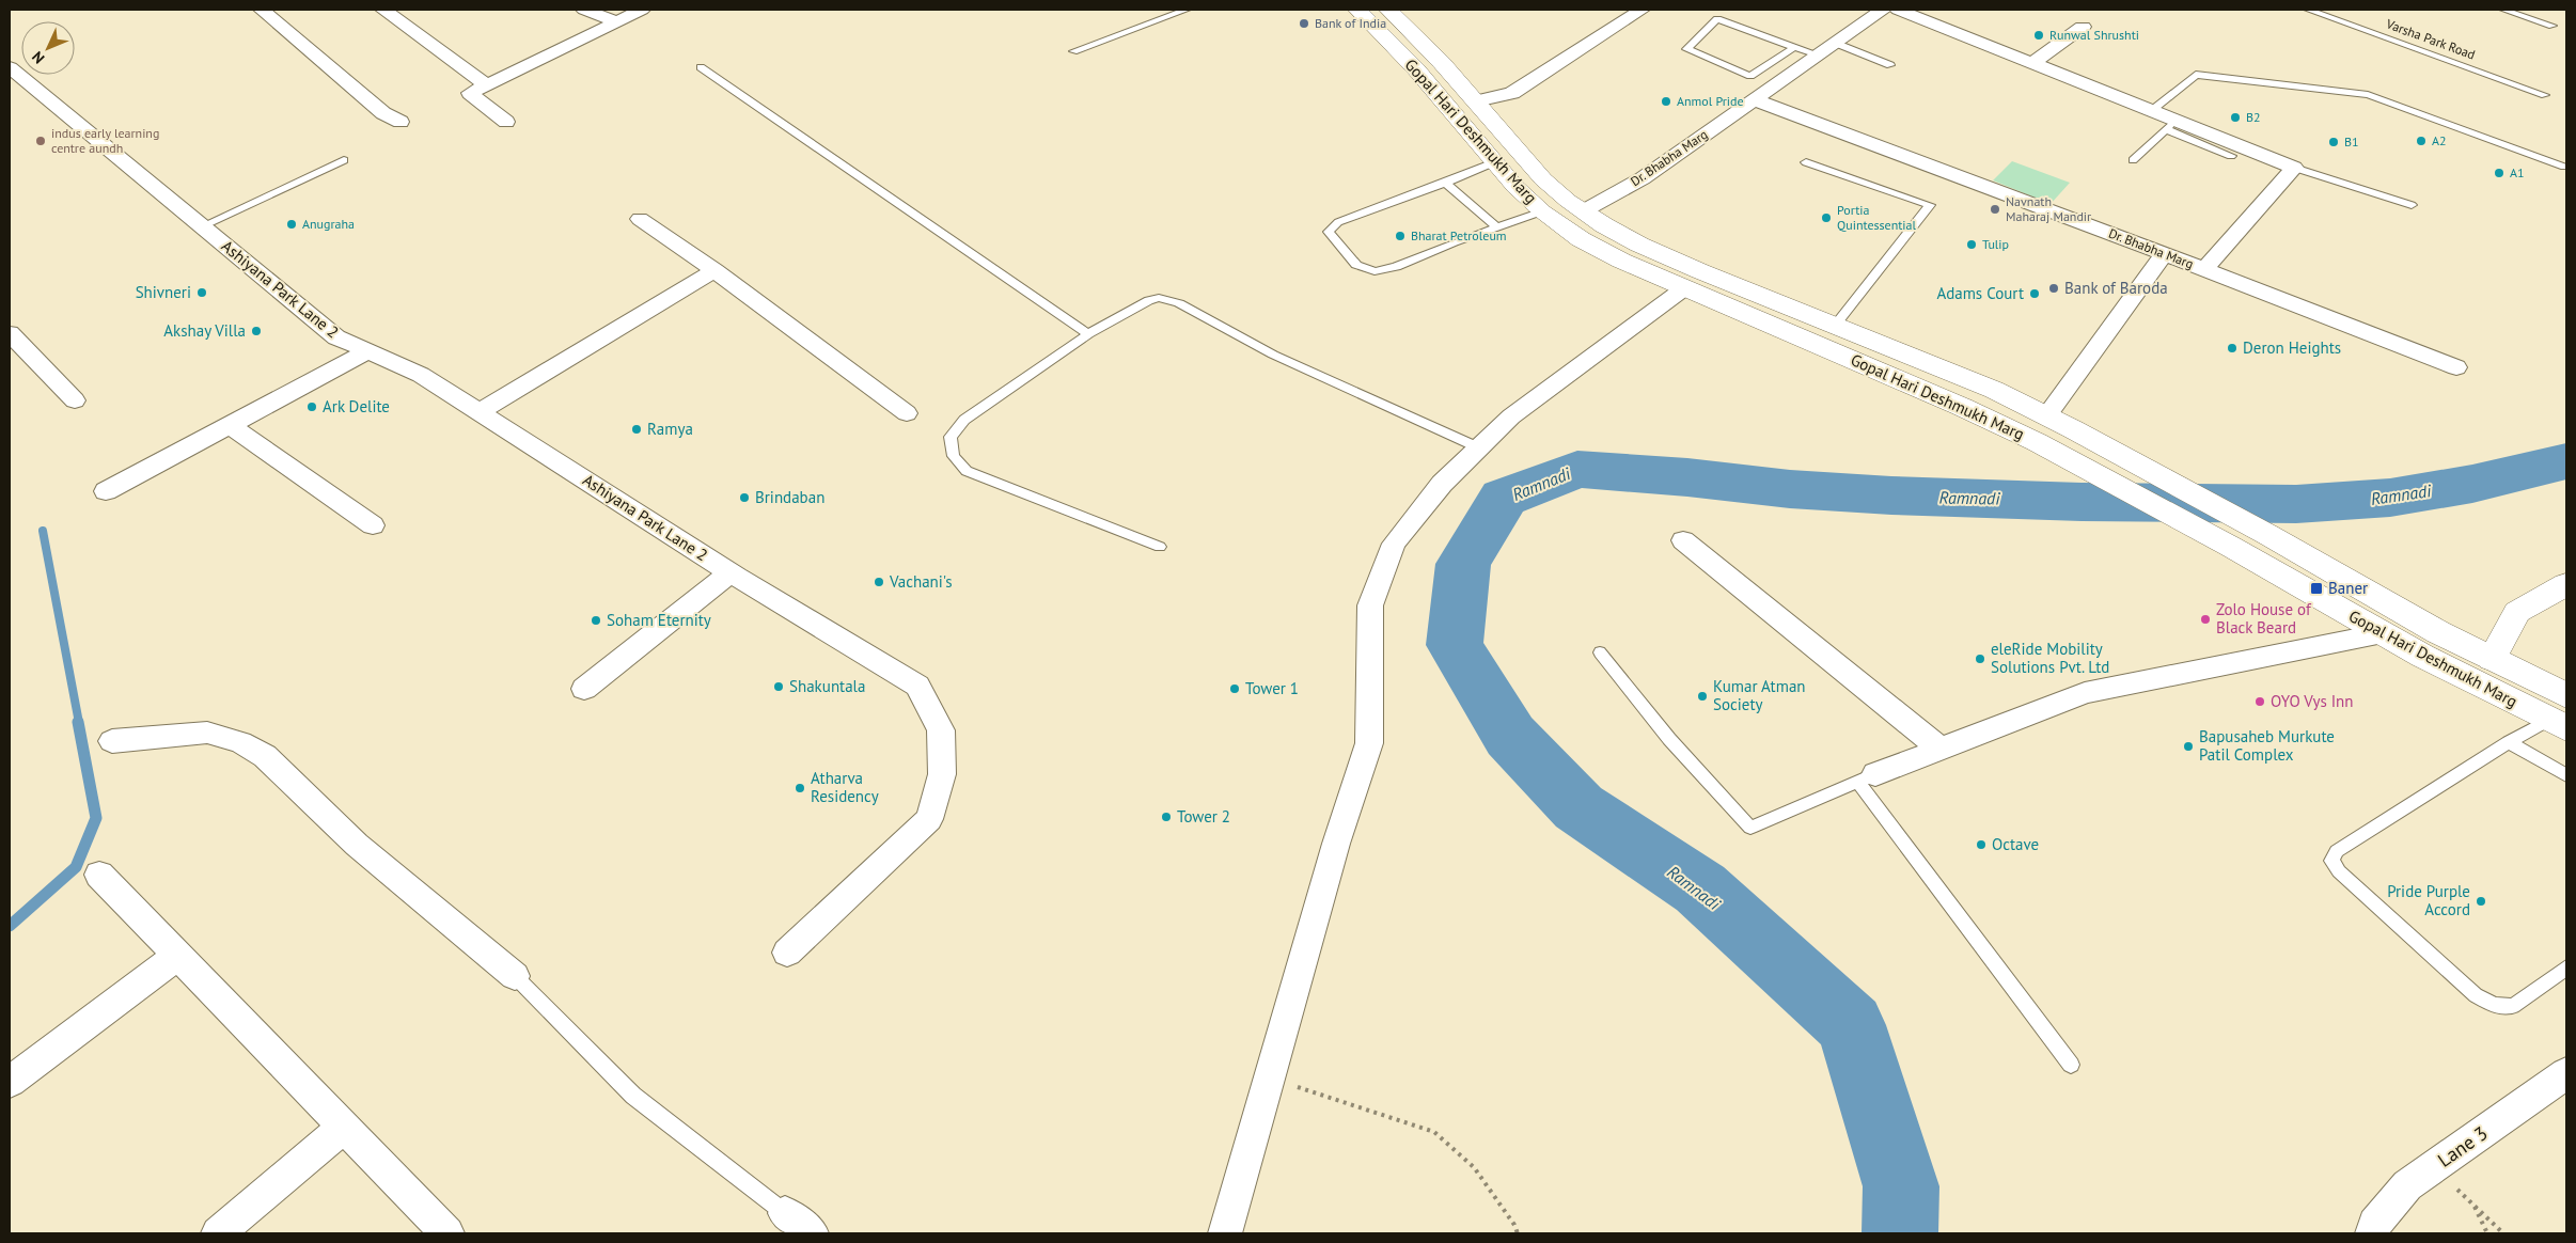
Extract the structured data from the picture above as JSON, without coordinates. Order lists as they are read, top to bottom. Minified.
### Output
{"streets":{"main road":["Gopal Hari Deshmukh Marg"],"street":["Dr. Bhabha Marg","Ashiyana Park Lane 2","Lane 3"],"lane":["Varsha Park Road"]},"crossings":[["Gopal Hari Deshmukh Marg","Dr. Bhabha Marg"]],"water":["Ramnadi"],"places":{"other":["Bank of India","Runwal Shrushti","Anmol Pride","B2","indus early learning centre aundh","A2","B1","A1","Navnath Maharaj Mandir","Portia Quintessential","Anugraha","Bharat Petroleum","Tulip","Bank of Baroda","Shivneri","Adams Court","Akshay Villa","Deron Heights","Ark Delite","Ramya","Brindaban","Vachani's","Zolo House of Black Beard","Soham Eternity","eleRide Mobility Solutions Pvt. Ltd","Shakuntala","Tower 1","Kumar Atman Society","OYO Vys Inn","Bapusaheb Murkute Patil Complex","Atharva Residency","Tower 2","Octave","Pride Purple Accord"],"transit":["Baner"]},"north":"bottom left"}
